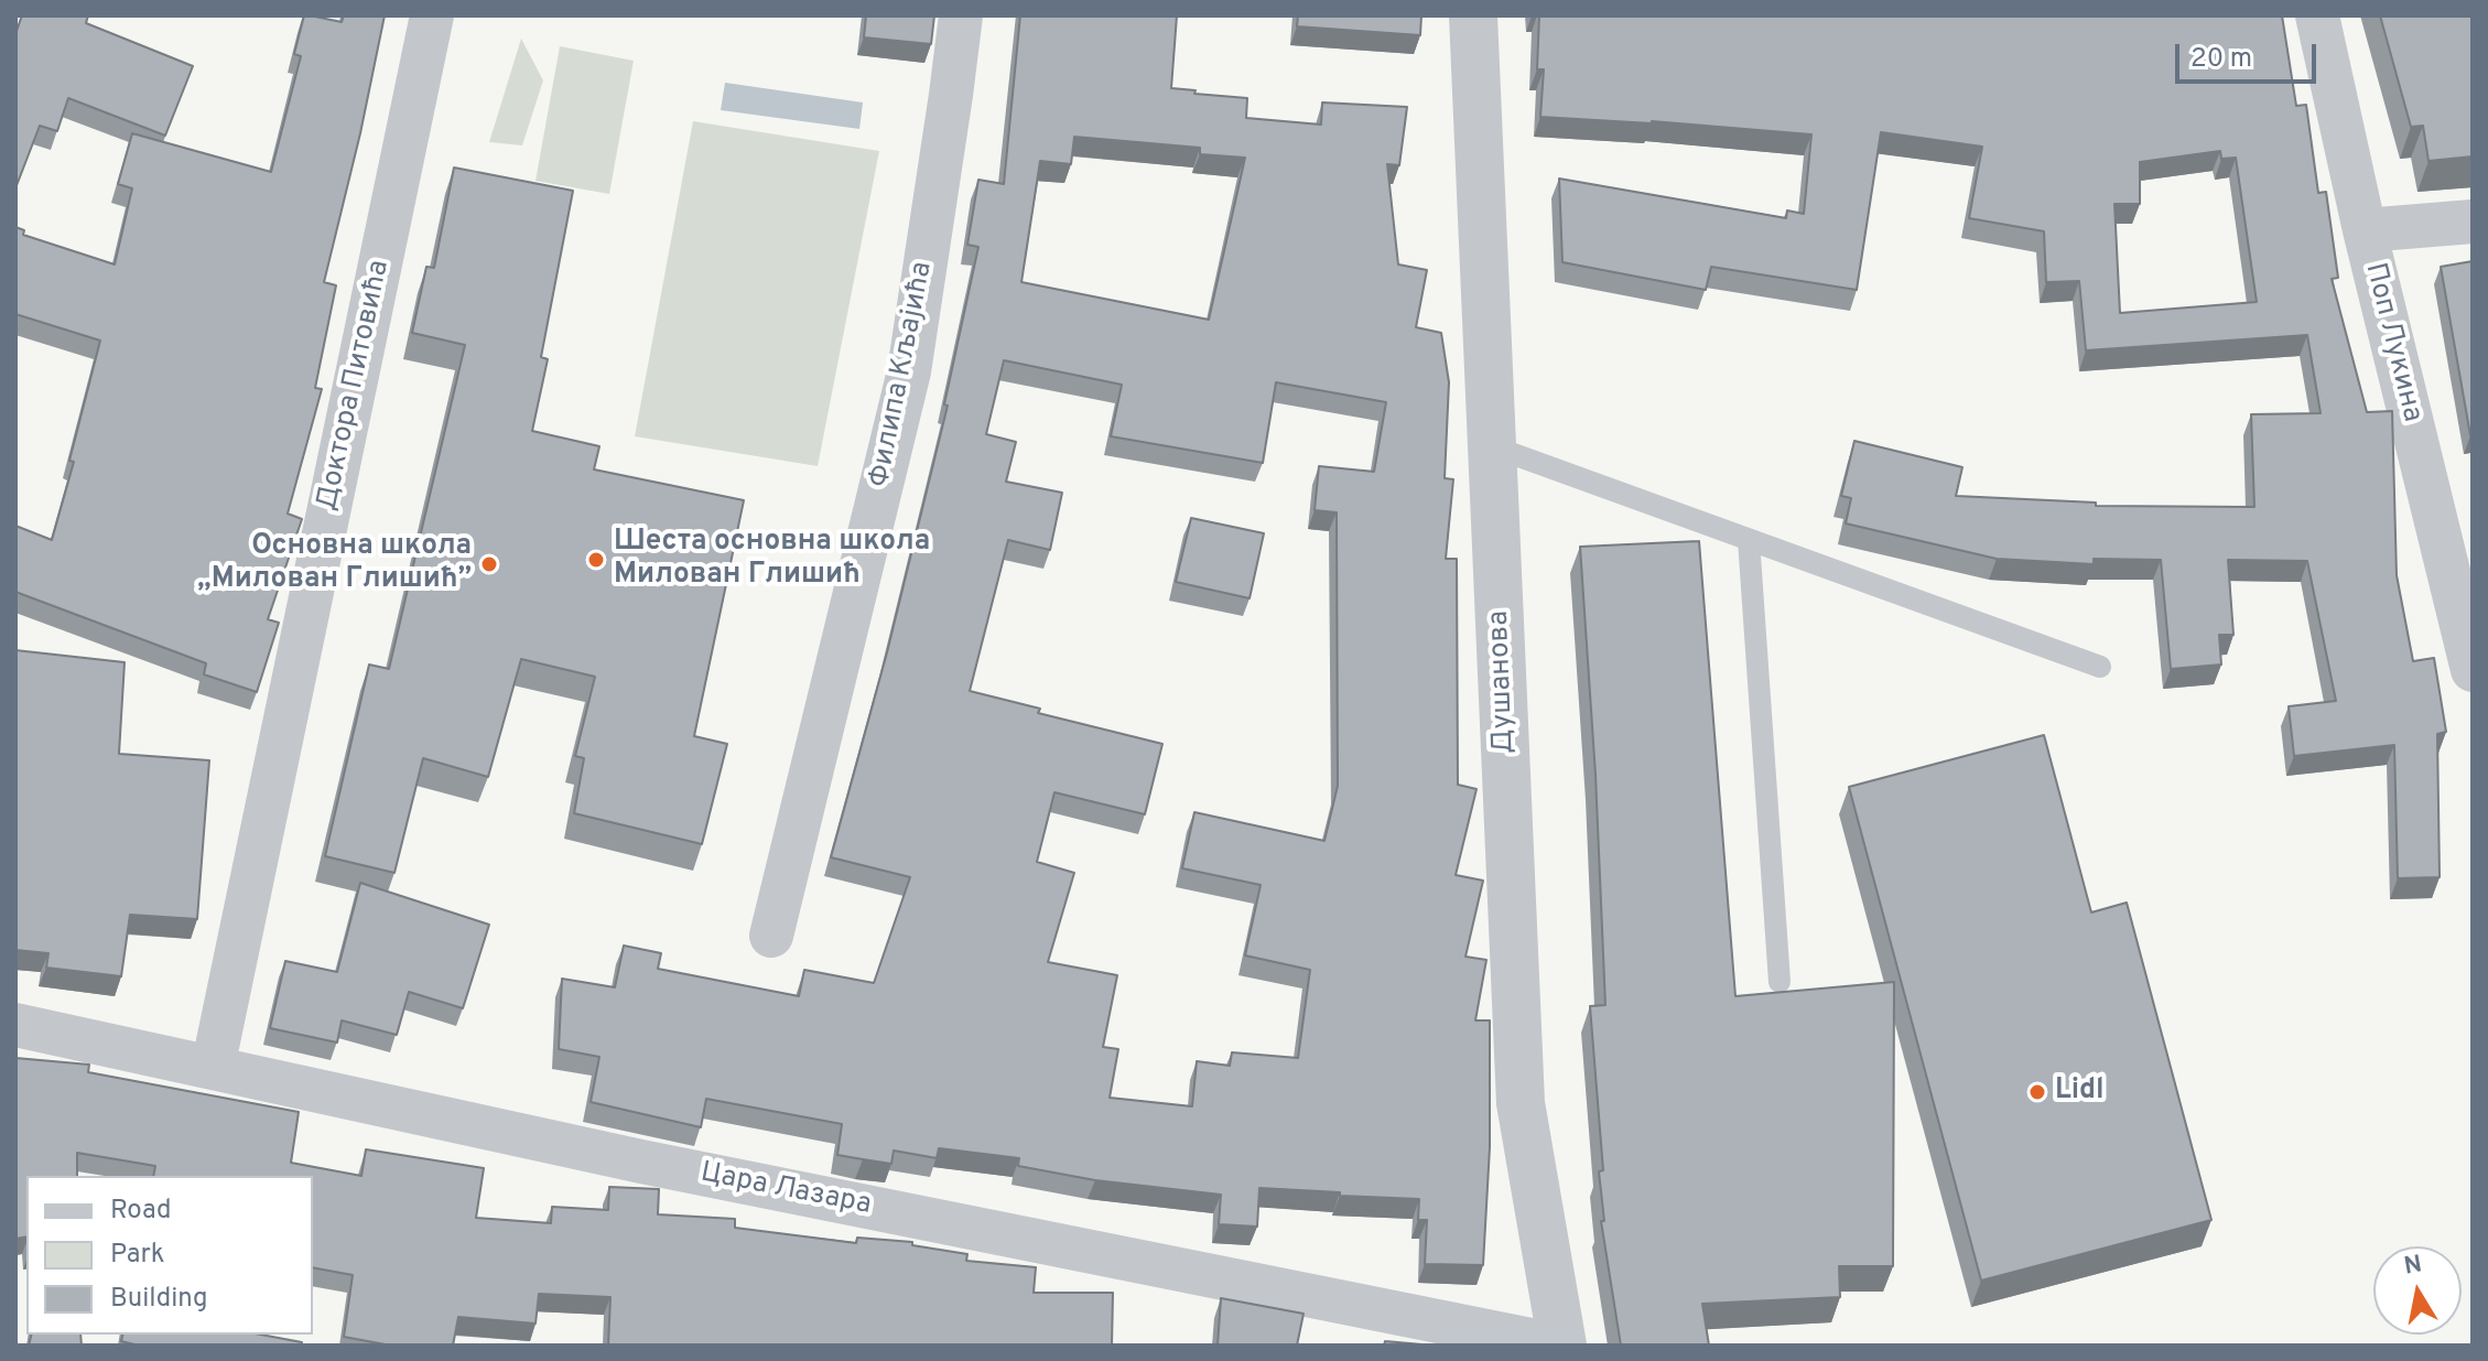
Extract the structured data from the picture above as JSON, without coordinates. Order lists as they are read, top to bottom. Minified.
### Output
{"streets":{"street":["Поп Лукина","Филипа Кљајића","Доктора Питовића","Душанова","Цара Лазара"]},"crossings":[["Доктора Питовића","Цара Лазара"],["Душанова","Цара Лазара"]],"places":["Шеста основна школа Милован Глишић","Основна школа „Милован Глишић”","Lidl"],"legend":["Road","Park","Building"],"scale_bar":"20 m","north":"top"}
